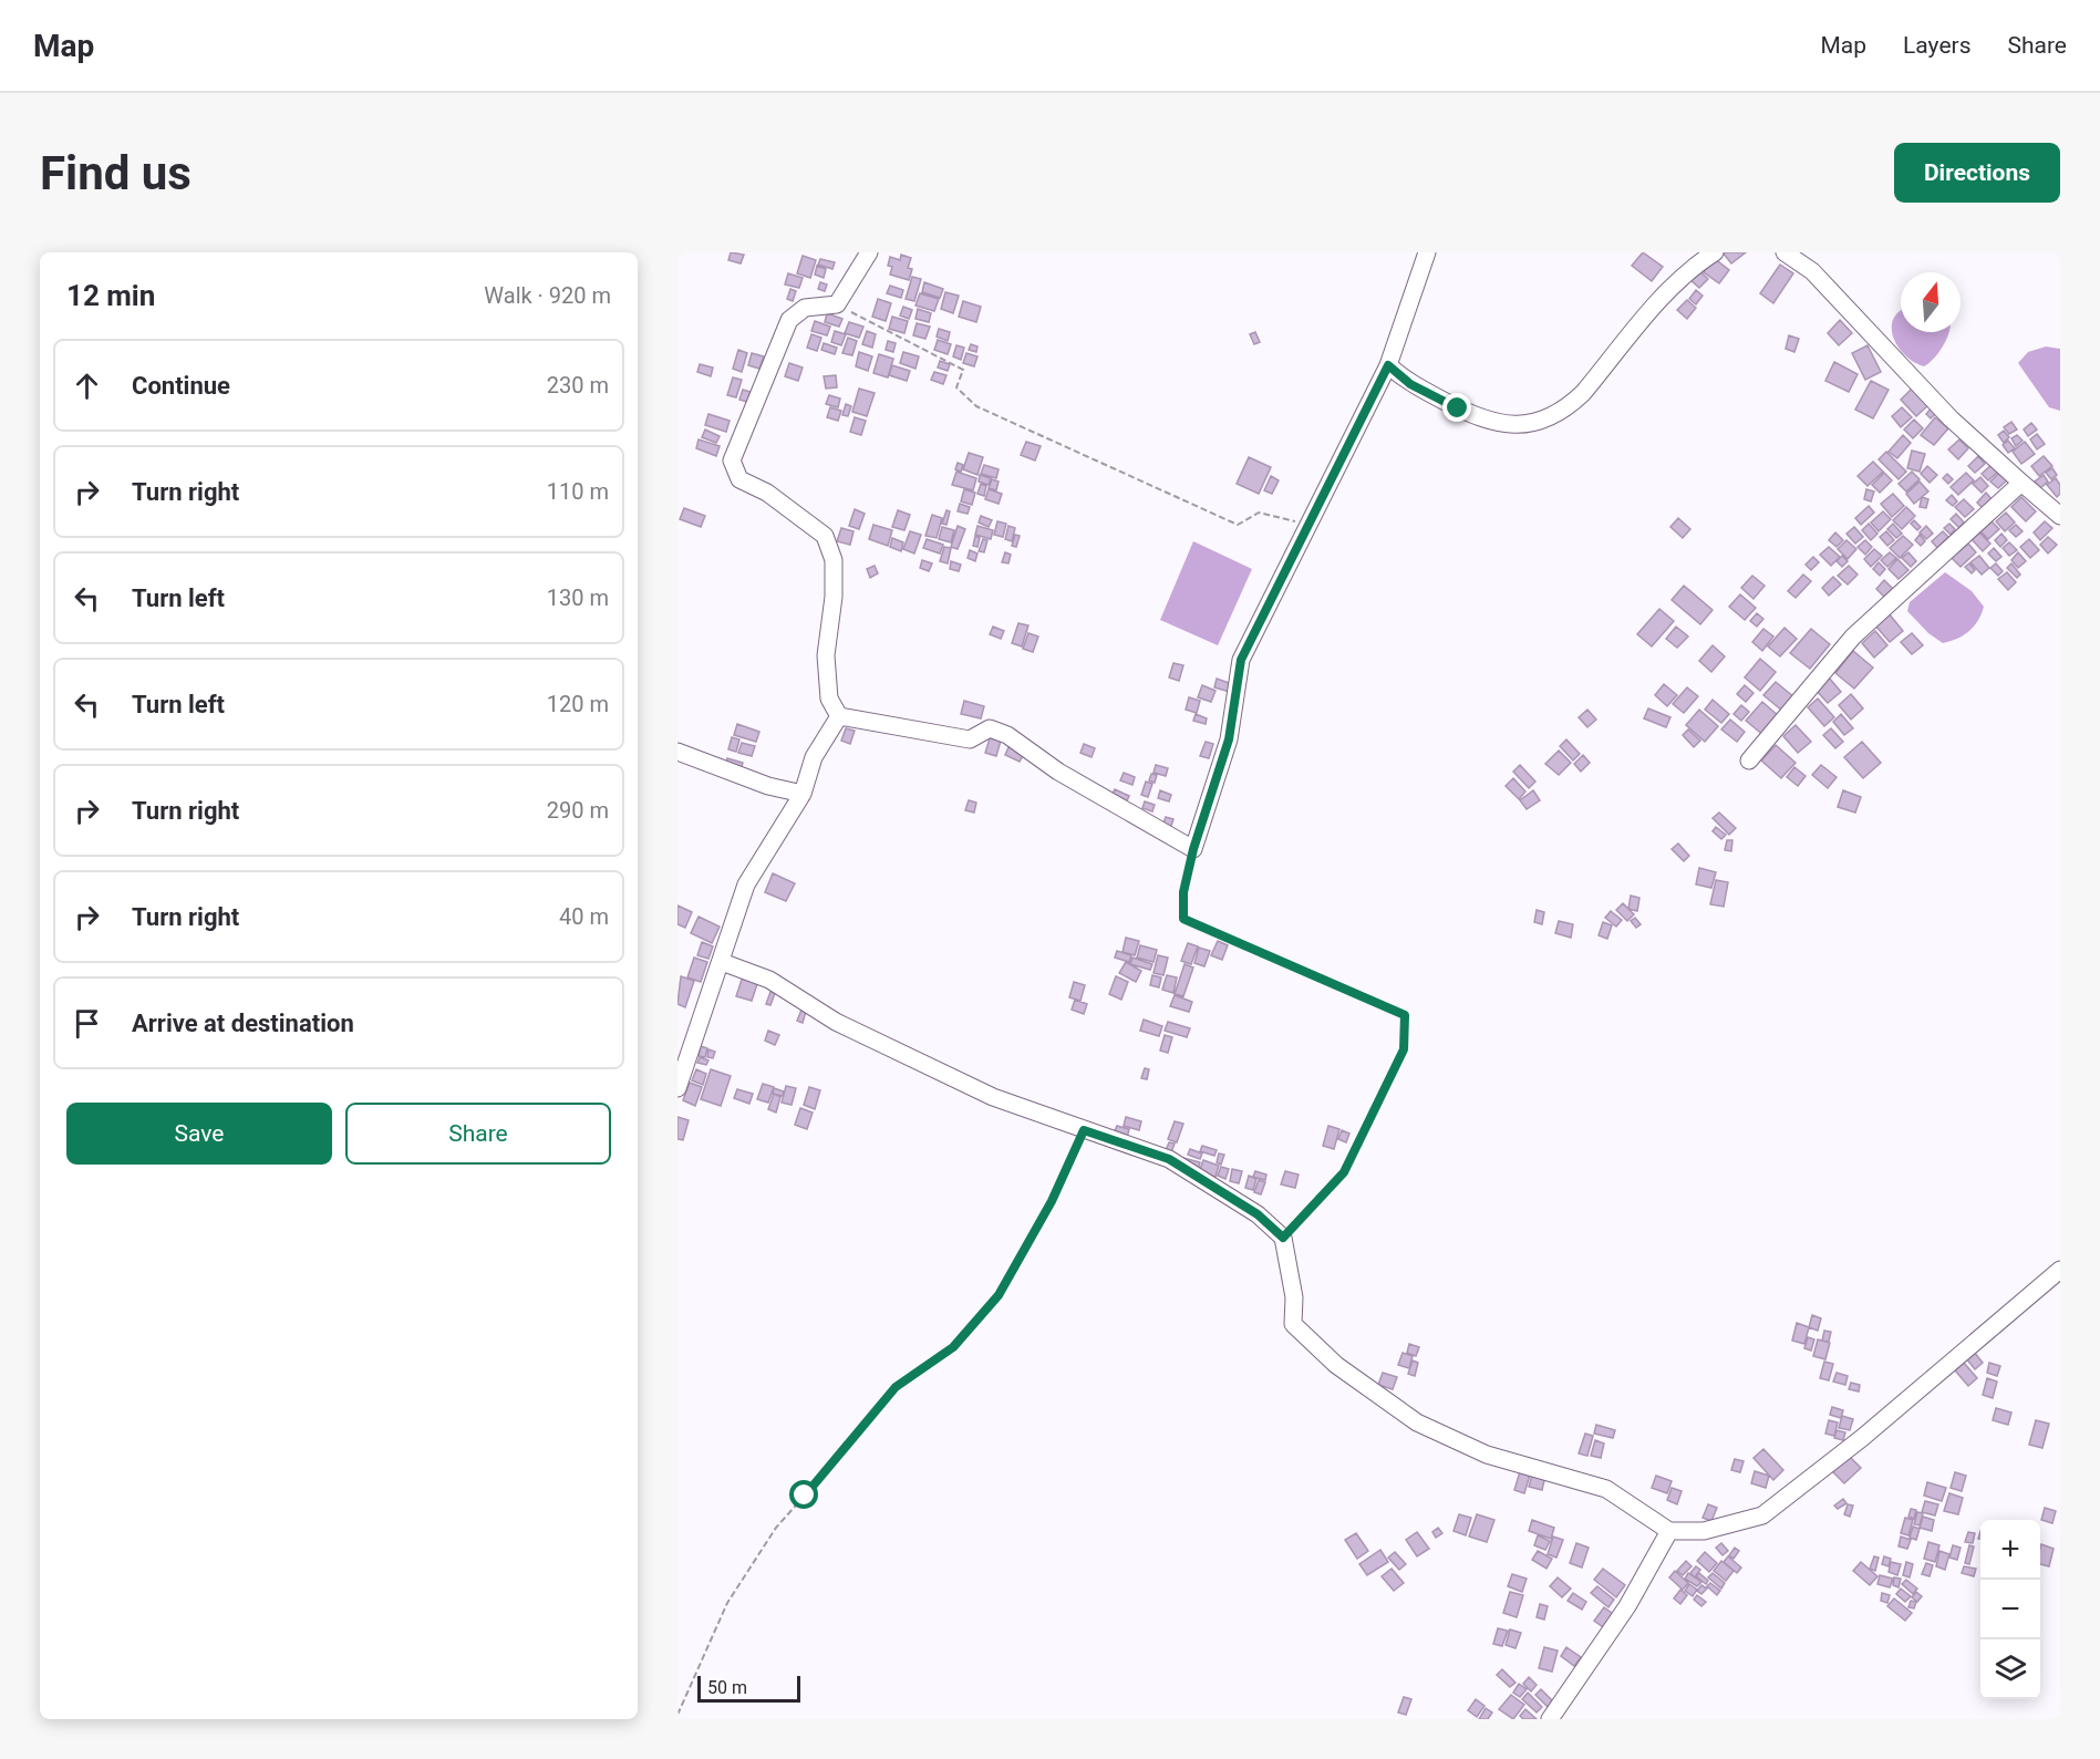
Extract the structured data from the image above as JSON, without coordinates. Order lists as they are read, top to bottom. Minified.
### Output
{"scale_bar":"50 m","north":"top","page":{"header":"Map","nav":["Map","Layers","Share"],"buttons":["Directions",["Save","Share"]],"title":"Find us","heading":["12 min","Walk · 920 m"],"list":[["Continue","230 m"],["Turn right","110 m"],["Turn left","130 m"],["Turn left","120 m"],["Turn right","290 m"],["Turn right","40 m"],"Arrive at destination"],"map_buttons":["+","−"],"scale":"50 m"}}
